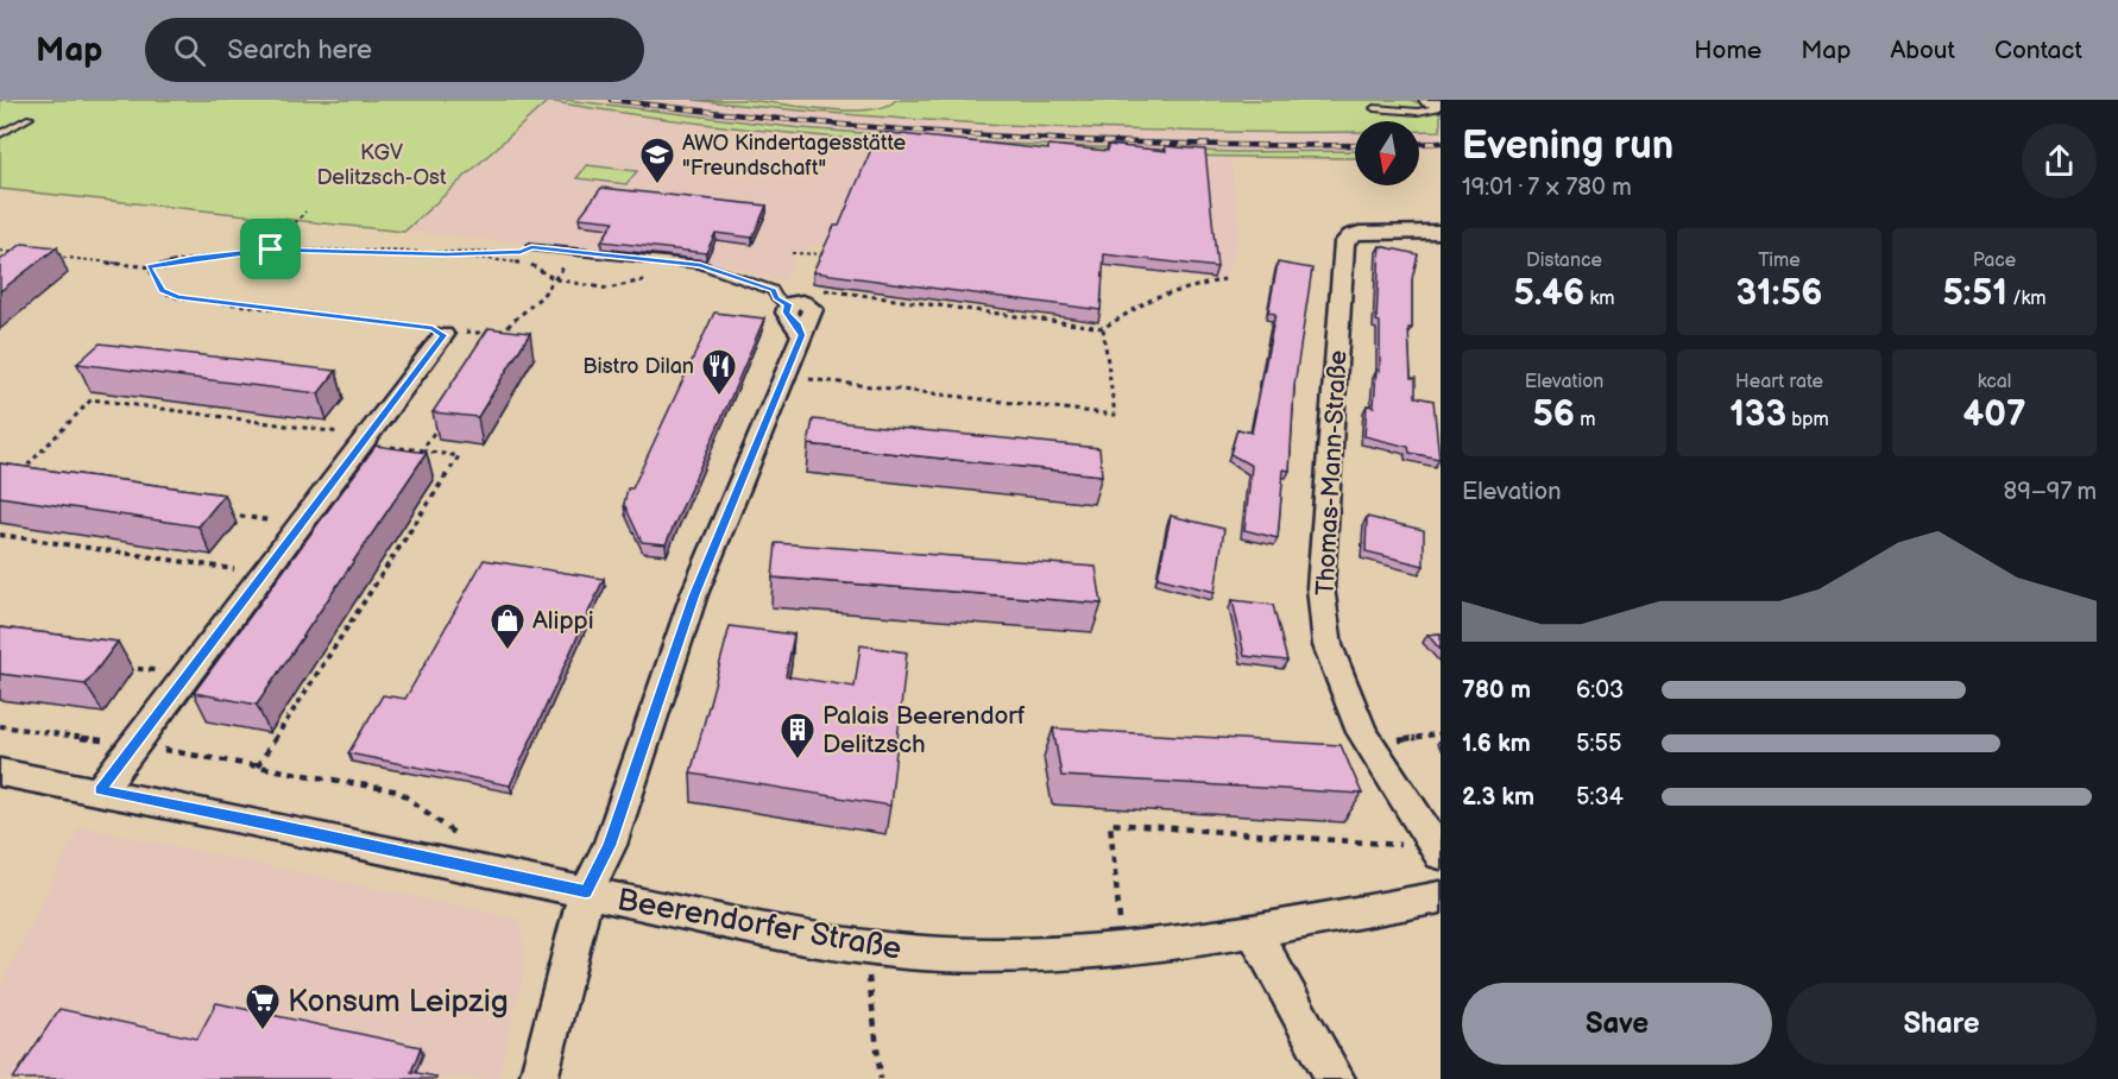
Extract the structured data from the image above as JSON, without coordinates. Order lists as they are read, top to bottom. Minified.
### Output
{"streets":{"street":["Thomas-Mann-Straße","Beerendorfer Straße"]},"parks":["KGV Delitzsch-Ost"],"places":{"school or university":["AWO Kindertagesstätte \"Freundschaft\""],"restaurant":["Bistro Dilan"],"shop":["Alippi"],"building":["Palais Beerendorf Delitzsch"],"supermarket":["Konsum Leipzig"]},"north":"bottom","page":{"header":"Map","search":"Search here","nav":["Home","Map","About","Contact"],"heading":["Evening run","19:01 · 7 × 780 m"],"stats":[["Distance","5.46 km"],["Time","31:56"],["Pace","5:51 /km"],["Elevation","56 m"],["Heart rate","133 bpm"],["kcal","407"]],"chart":["Elevation","89–97 m"],"list":[{"name":"780 m","note":"6:03"},{"name":"1.6 km","note":"5:55"},{"name":"2.3 km","note":"5:34"}],"buttons":["Save","Share"]}}
